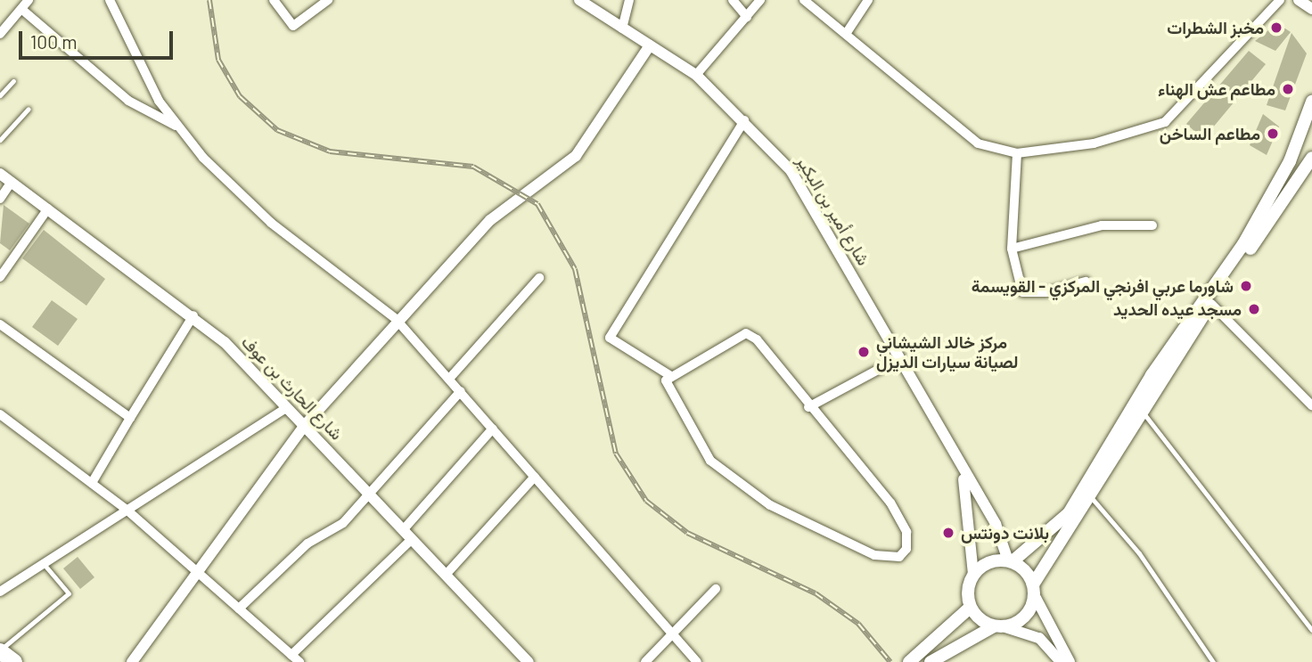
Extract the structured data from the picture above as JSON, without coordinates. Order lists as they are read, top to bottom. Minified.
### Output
{"streets":{"street":["شارع أمير بن البكير","شارع الحارث بن عوف"]},"places":["مخبز الشطرات","مطاعم عش الهناء","مطاعم الساخن","شاورما عربي افرنجي المركزي - القويسمة","مسجد عيده الحديد","مركز خالد الشيشاني لصيانة سيارات الديزل","بلانت دونتس"],"scale_bar":"100 m"}
